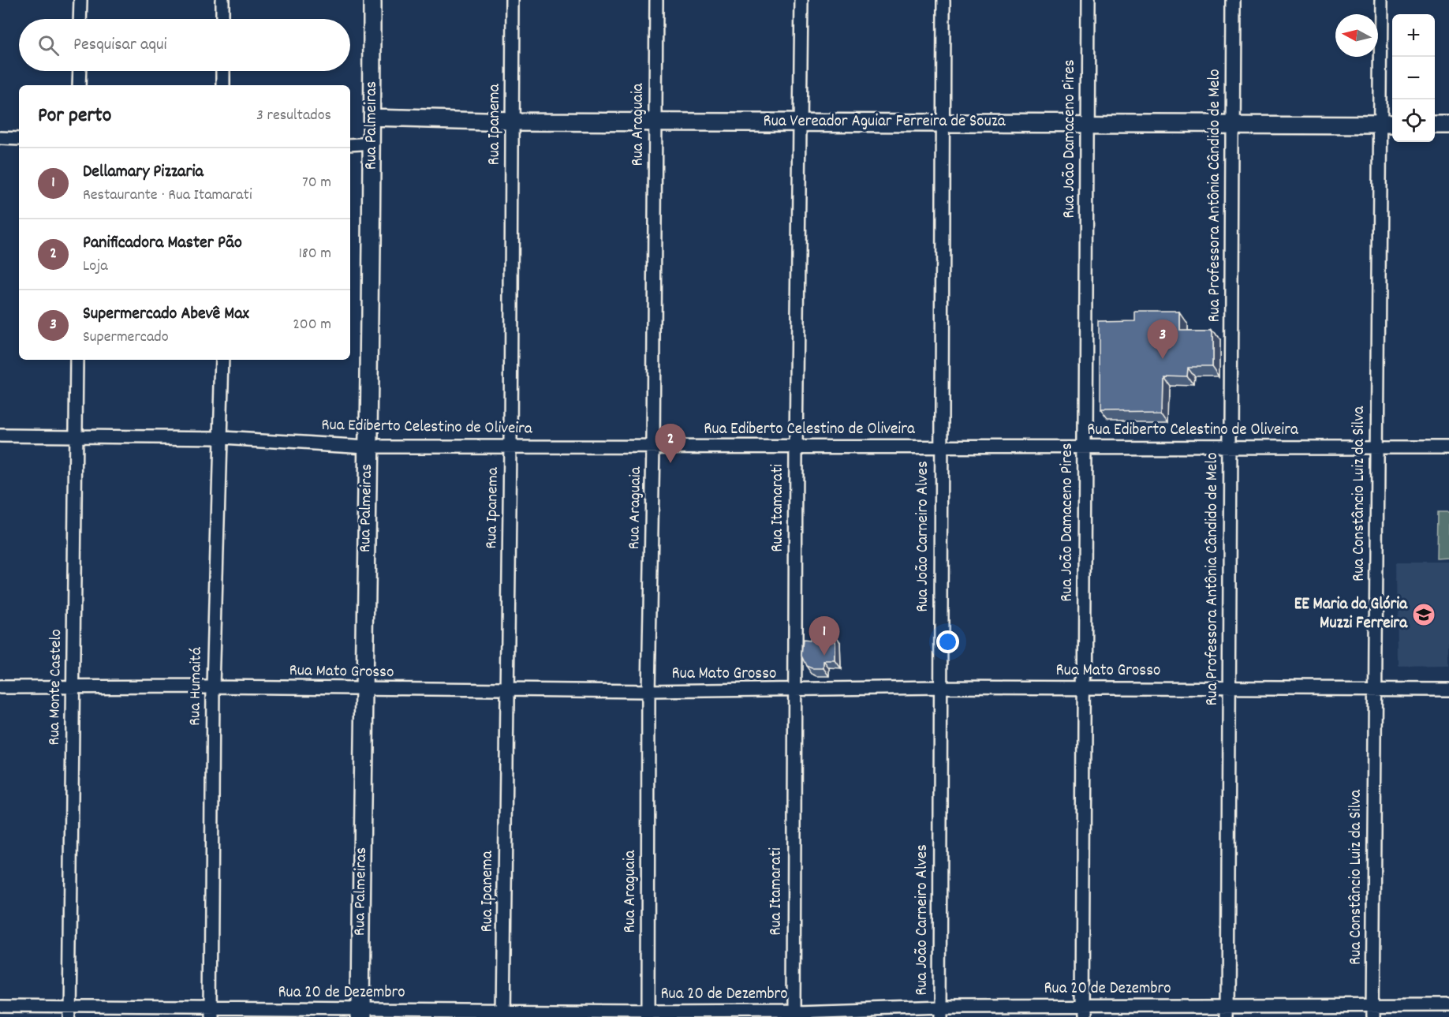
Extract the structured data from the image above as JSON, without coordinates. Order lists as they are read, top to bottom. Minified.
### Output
{"streets":{"street":["Rua Vereador Aguiar Ferreira de Souza","Rua Ipanema","Rua Araguaia","Rua Palmeiras","Rua João Damaceno Pires","Rua Professora Antônia Cândido de Melo","Rua Ediberto Celestino de Oliveira","Rua Constâncio Luiz da Silva","Rua Itamarati","Rua João Carneiro Alves","Rua Mato Grosso","Rua Humaitá","Rua Monte Castelo","Rua 20 de Dezembro"]},"crossings":[["Rua Vereador Aguiar Ferreira de Souza","Rua Ipanema"],["Rua Vereador Aguiar Ferreira de Souza","Rua Araguaia"],["Rua Vereador Aguiar Ferreira de Souza","Rua Palmeiras"],["Rua Vereador Aguiar Ferreira de Souza","Rua João Damaceno Pires"],["Rua Vereador Aguiar Ferreira de Souza","Rua Professora Antônia Cândido de Melo"],["Rua Vereador Aguiar Ferreira de Souza","Rua Constâncio Luiz da Silva"],["Rua Vereador Aguiar Ferreira de Souza","Rua Itamarati"],["Rua Vereador Aguiar Ferreira de Souza","Rua João Carneiro Alves"],["Rua Ipanema","Rua Ediberto Celestino de Oliveira"],["Rua Ipanema","Rua Mato Grosso"],["Rua Ipanema","Rua 20 de Dezembro"],["Rua Araguaia","Rua Ediberto Celestino de Oliveira"],["Rua Araguaia","Rua Mato Grosso"],["Rua Araguaia","Rua 20 de Dezembro"],["Rua Palmeiras","Rua Ediberto Celestino de Oliveira"],["Rua Palmeiras","Rua Mato Grosso"],["Rua Palmeiras","Rua 20 de Dezembro"],["Rua João Damaceno Pires","Rua Ediberto Celestino de Oliveira"],["Rua João Damaceno Pires","Rua Mato Grosso"],["Rua João Damaceno Pires","Rua 20 de Dezembro"],["Rua Professora Antônia Cândido de Melo","Rua Ediberto Celestino de Oliveira"],["Rua Professora Antônia Cândido de Melo","Rua Mato Grosso"],["Rua Professora Antônia Cândido de Melo","Rua 20 de Dezembro"],["Rua Ediberto Celestino de Oliveira","Rua Constâncio Luiz da Silva"],["Rua Ediberto Celestino de Oliveira","Rua Itamarati"],["Rua Ediberto Celestino de Oliveira","Rua João Carneiro Alves"],["Rua Ediberto Celestino de Oliveira","Rua Humaitá"],["Rua Ediberto Celestino de Oliveira","Rua Monte Castelo"],["Rua Constâncio Luiz da Silva","Rua Mato Grosso"],["Rua Constâncio Luiz da Silva","Rua 20 de Dezembro"],["Rua Itamarati","Rua Mato Grosso"],["Rua Itamarati","Rua 20 de Dezembro"],["Rua João Carneiro Alves","Rua Mato Grosso"],["Rua João Carneiro Alves","Rua 20 de Dezembro"],["Rua Mato Grosso","Rua Humaitá"],["Rua Mato Grosso","Rua Monte Castelo"],["Rua Humaitá","Rua 20 de Dezembro"],["Rua Monte Castelo","Rua 20 de Dezembro"]],"places":{"school or university":["EE Maria da Glória Muzzi Ferreira"]},"north":"left","page":{"map_buttons":["+","−"],"search":"Pesquisar aqui","heading":["Por perto","3 resultados"],"list":[{"mark":"1","name":"Dellamary Pizzaria","note":"Restaurante · Rua Itamarati","value":"70 m"},{"mark":"2","name":"Panificadora Master Pão","note":"Loja","value":"180 m"},{"mark":"3","name":"Supermercado Abevê Max","note":"Supermercado","value":"200 m"}],"pins":["3","2","1"]}}
